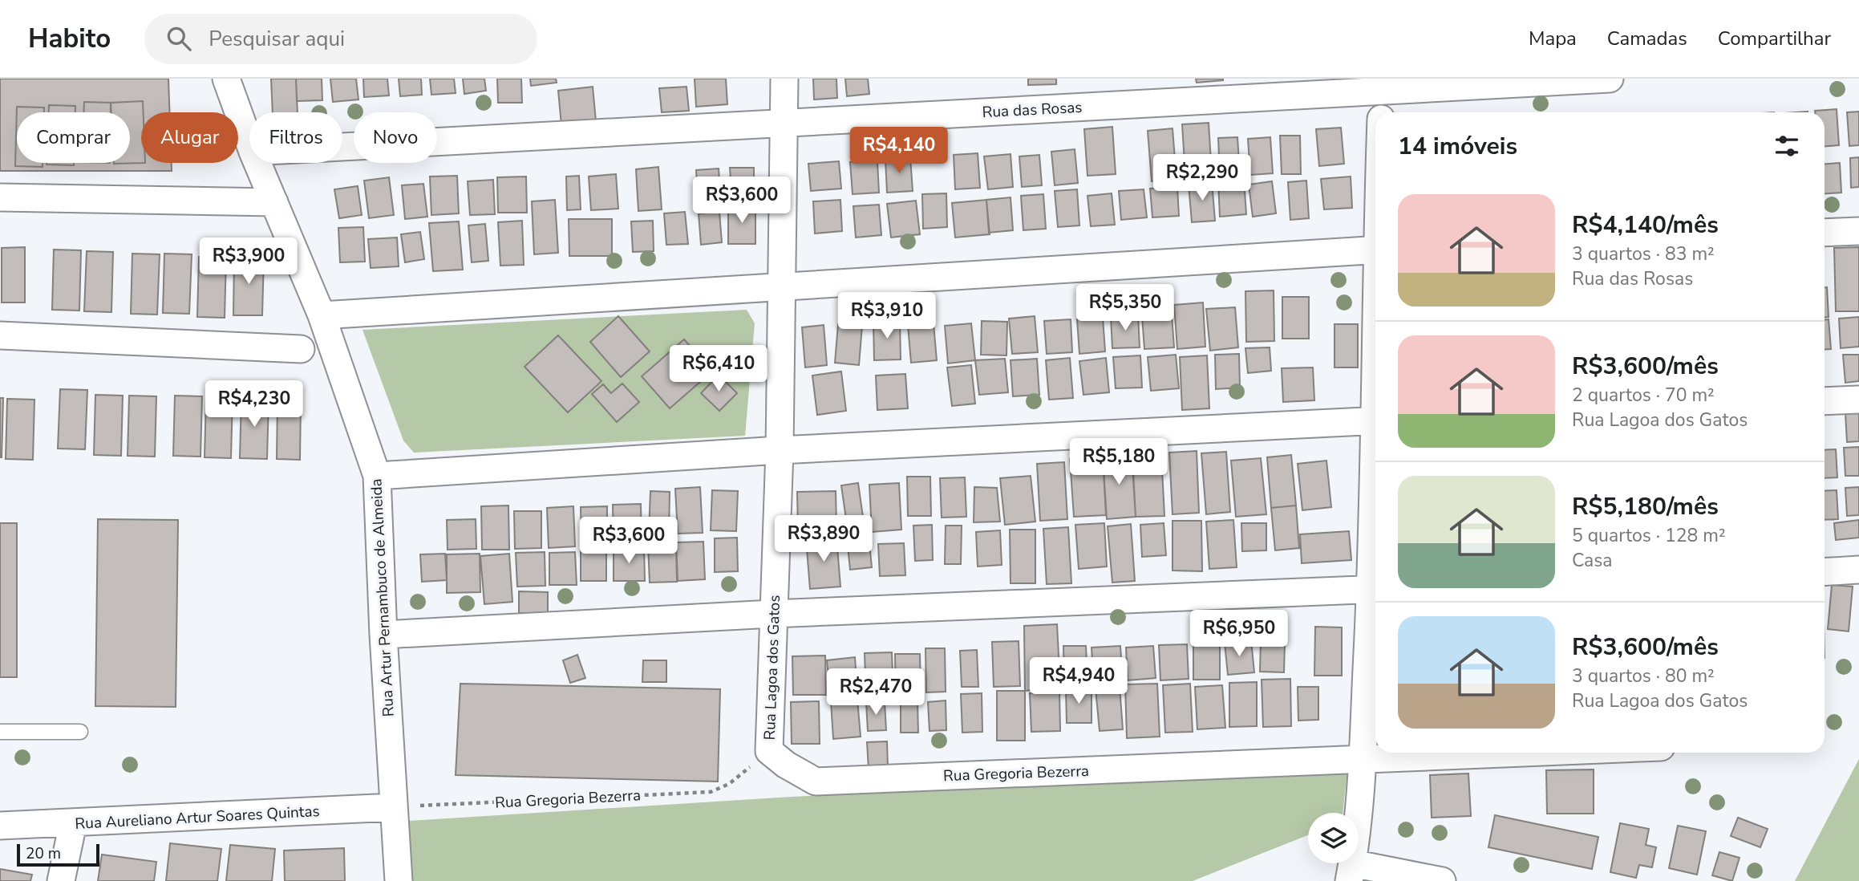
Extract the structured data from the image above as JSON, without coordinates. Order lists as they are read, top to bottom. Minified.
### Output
{"streets":{"street":["Rua das Rosas","Rua Artur Pernambuco de Almeida","Rua Lagoa dos Gatos","Rua Gregoria Bezerra","Rua Aureliano Artur Soares Quintas"]},"crossings":[["Rua das Rosas","Rua Lagoa dos Gatos"],["Rua Artur Pernambuco de Almeida","Rua Gregoria Bezerra"],["Rua Artur Pernambuco de Almeida","Rua Aureliano Artur Soares Quintas"],["Rua Lagoa dos Gatos","Rua Gregoria Bezerra"],["Rua Gregoria Bezerra","Rua Aureliano Artur Soares Quintas"]],"scale_bar":"20 m","page":{"header":"Habito","search":"Pesquisar aqui","nav":["Mapa","Camadas","Compartilhar"],"chip":["Comprar","Alugar","Filtros","Novo"],"heading":"14 imóveis","price":["R$4,140","R$2,290","R$3,600","R$3,900","R$5,350","R$3,910","R$6,410","R$4,230","R$5,180","R$3,890","R$3,600","R$6,950","R$4,940","R$2,470"],"list":[{"name":"R$4,140/mês","note":"3 quartos · 83 m² · Rua das Rosas"},{"name":"R$3,600/mês","note":"2 quartos · 70 m² · Rua Lagoa dos Gatos"},{"name":"R$5,180/mês","note":"5 quartos · 128 m² · Casa"},{"name":"R$3,600/mês","note":"3 quartos · 80 m² · Rua Lagoa dos Gatos"}],"scale":"20 m"}}
